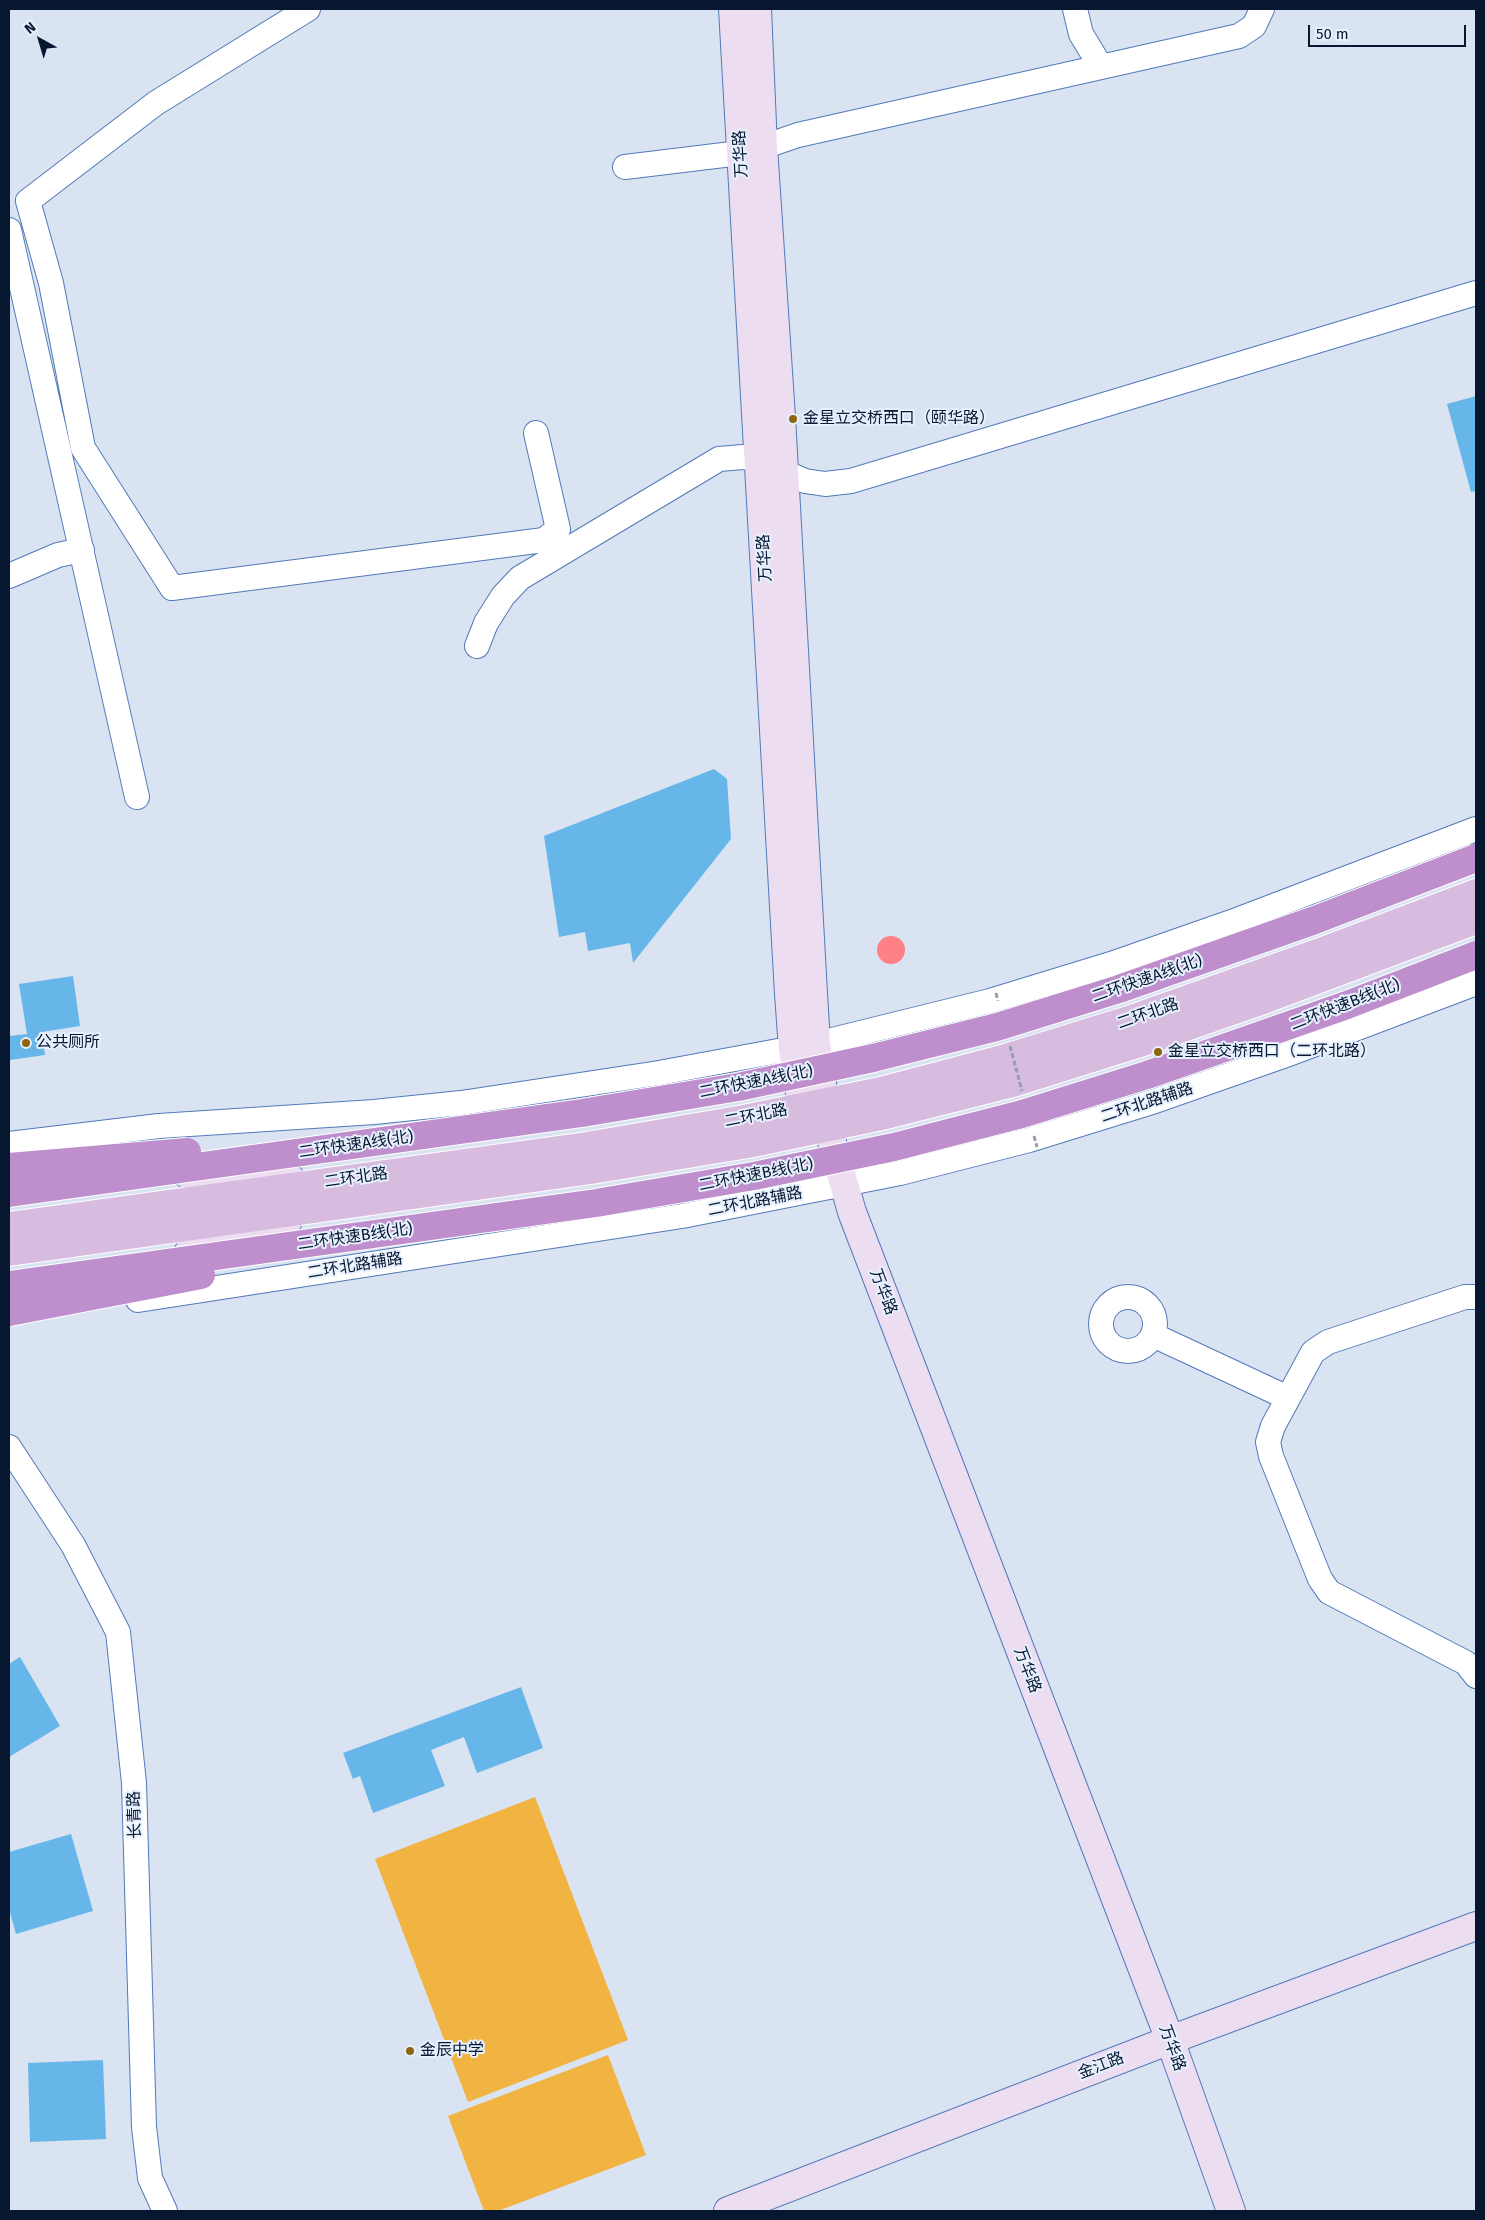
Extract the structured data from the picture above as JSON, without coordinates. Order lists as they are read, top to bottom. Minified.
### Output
{"streets":{"highway":["二环快速A线(北)","二环快速B线(北)"],"main road":["二环北路"],"street":["万华路","二环北路辅路","长青路","金江路"]},"crossings":[["万华路","二环北路"],["万华路","二环北路辅路"],["万华路","金江路"]],"places":["金星立交桥西口（颐华路）","公共厕所","金星立交桥西口（二环北路）","金辰中学"],"scale_bar":"50 m","north":"top left"}
